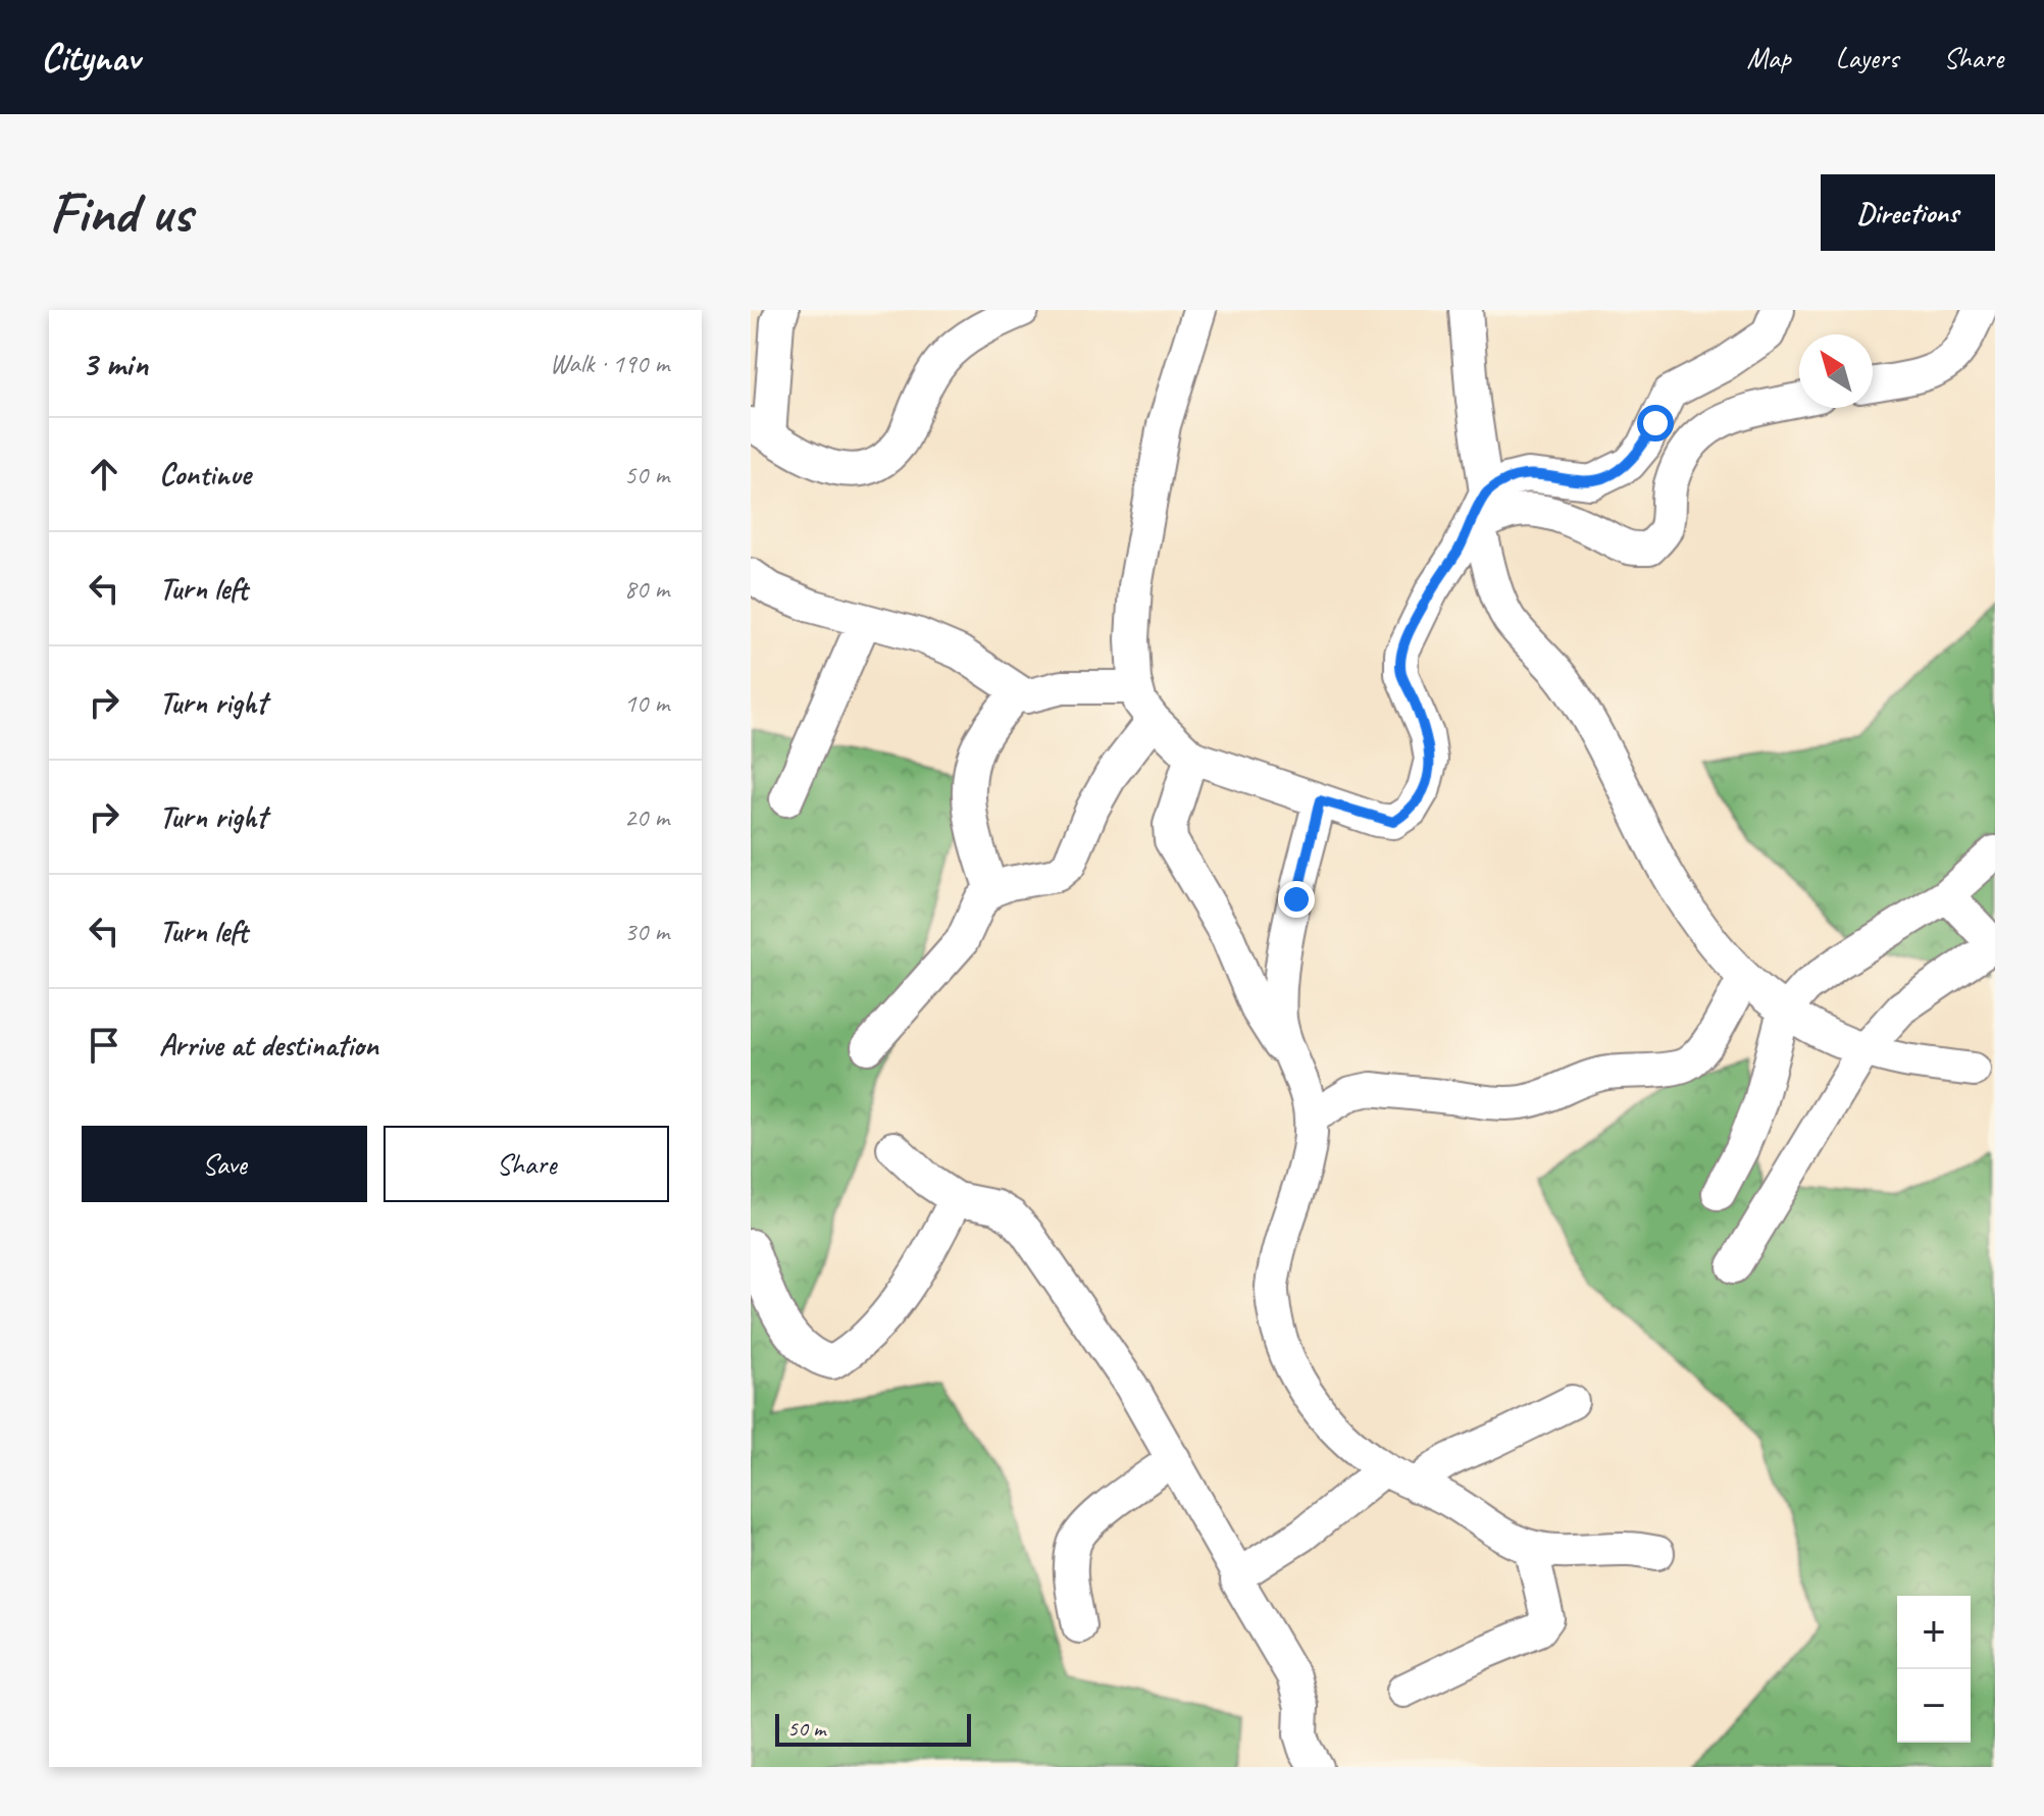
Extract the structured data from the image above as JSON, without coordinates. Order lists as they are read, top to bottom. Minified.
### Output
{"scale_bar":"50 m","north":"top left","page":{"header":"Citynav","nav":["Map","Layers","Share"],"buttons":["Directions",["Save","Share"]],"title":"Find us","heading":["3 min","Walk · 190 m"],"list":[["Continue","50 m"],["Turn left","80 m"],["Turn right","10 m"],["Turn right","20 m"],["Turn left","30 m"],"Arrive at destination"],"map_buttons":["+","−"],"scale":"50 m"}}
